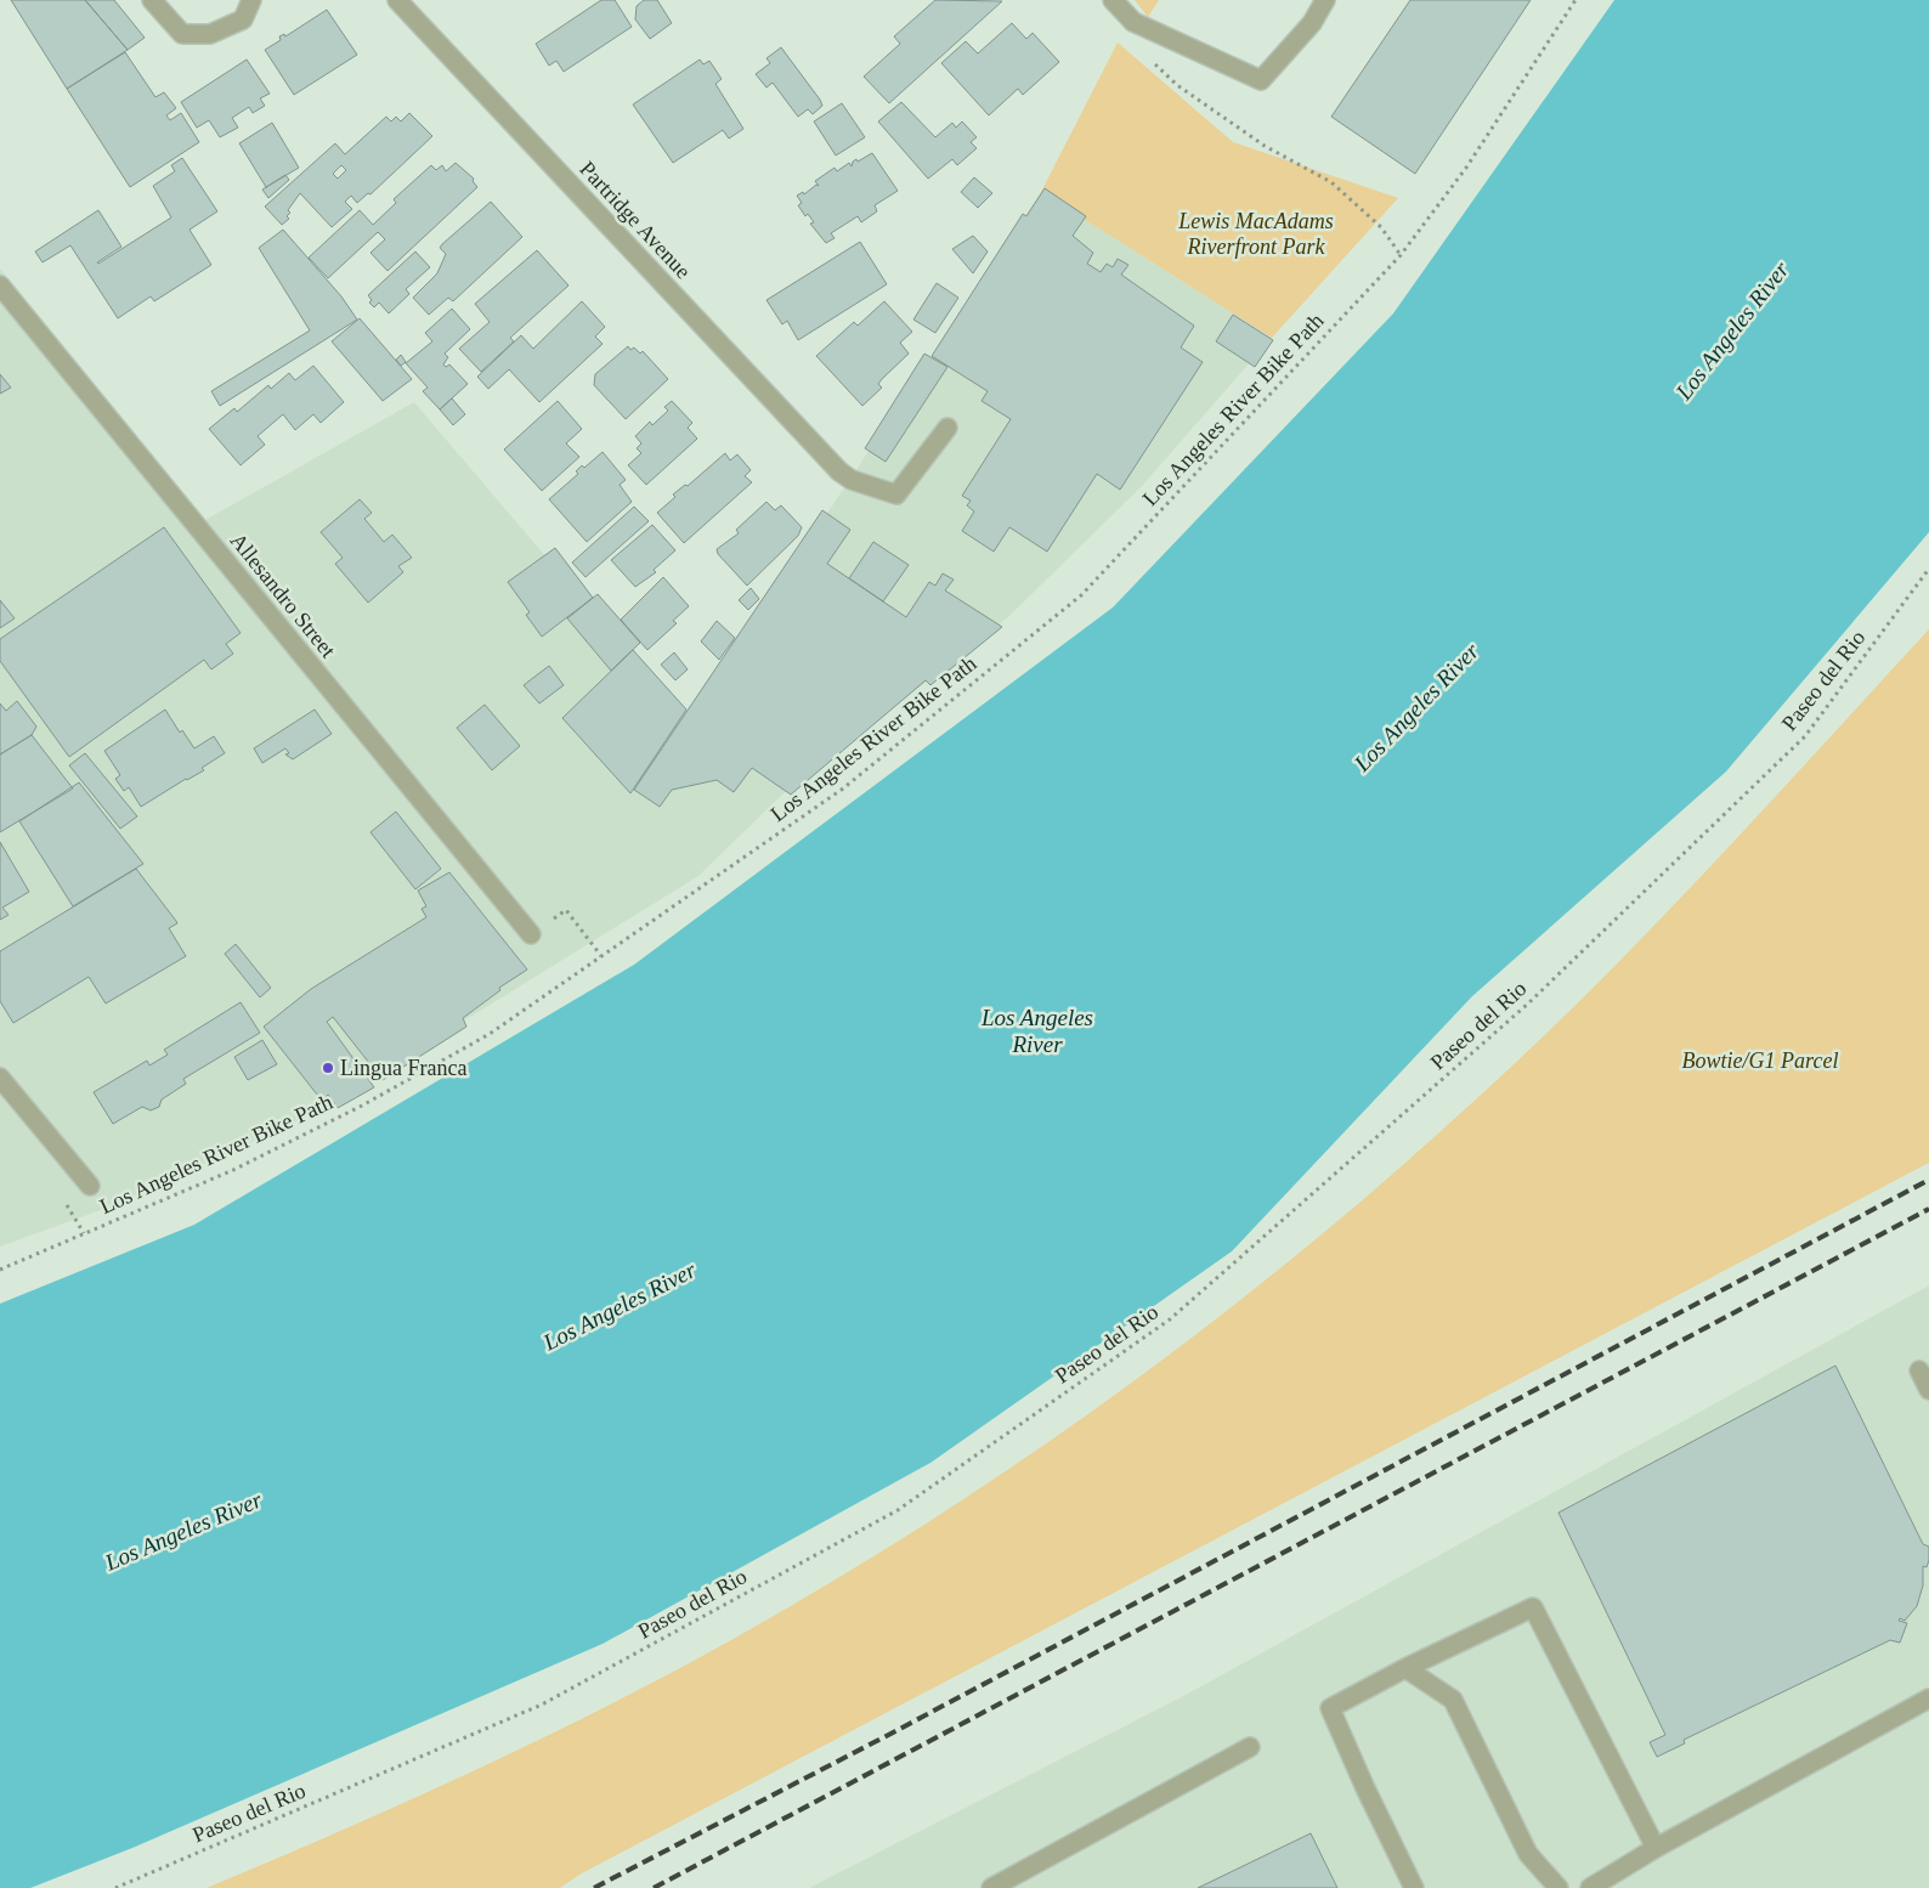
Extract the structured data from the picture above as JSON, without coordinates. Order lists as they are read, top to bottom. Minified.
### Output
{"streets":{"street":["Partridge Avenue","Allesandro Street"],"path":["Los Angeles River Bike Path","Paseo del Rio"]},"water":["Los Angeles River"],"parks":["Lewis MacAdams Riverfront Park","Bowtie/G1 Parcel"],"places":["Lingua Franca"]}
